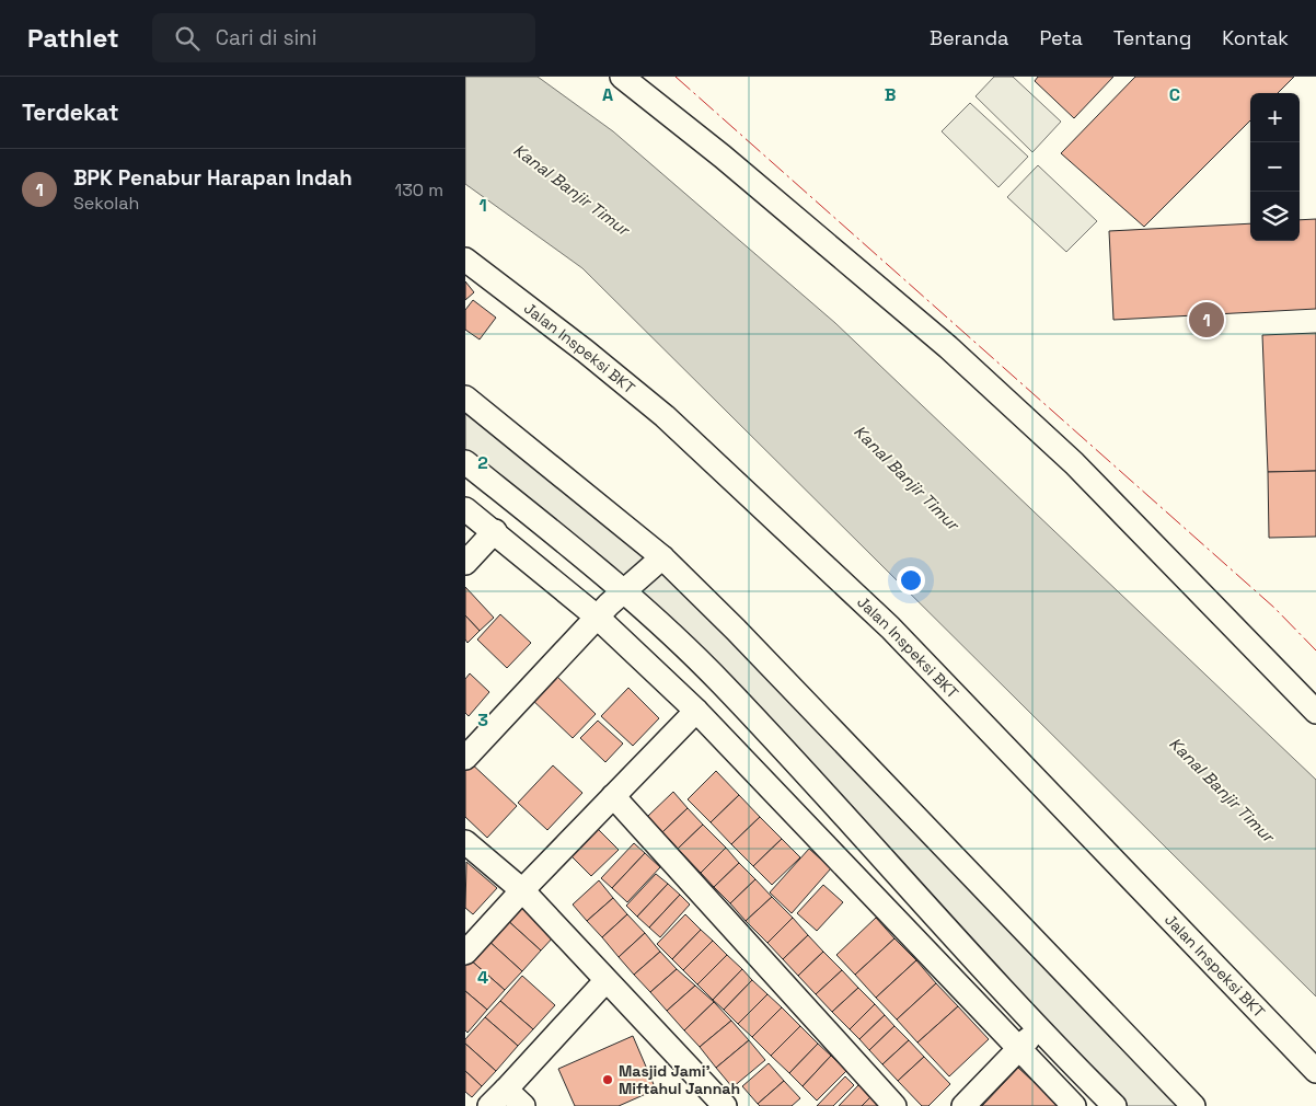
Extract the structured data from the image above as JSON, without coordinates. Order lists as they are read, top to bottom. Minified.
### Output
{"streets":{"street":["Jalan Inspeksi BKT"]},"water":["Kanal Banjir Timur"],"places":["Masjid Jami' Miftahul Jannah"],"page":{"header":"Pathlet","search":"Cari di sini","nav":["Beranda","Peta","Tentang","Kontak"],"heading":"Terdekat","map_buttons":["+","−"],"list":[{"mark":"1","name":"BPK Penabur Harapan Indah","note":"Sekolah","value":"130 m"}],"pins":"1"},"grid":{"columns":["A","B","C"],"rows":["1","2","3","4"]}}
